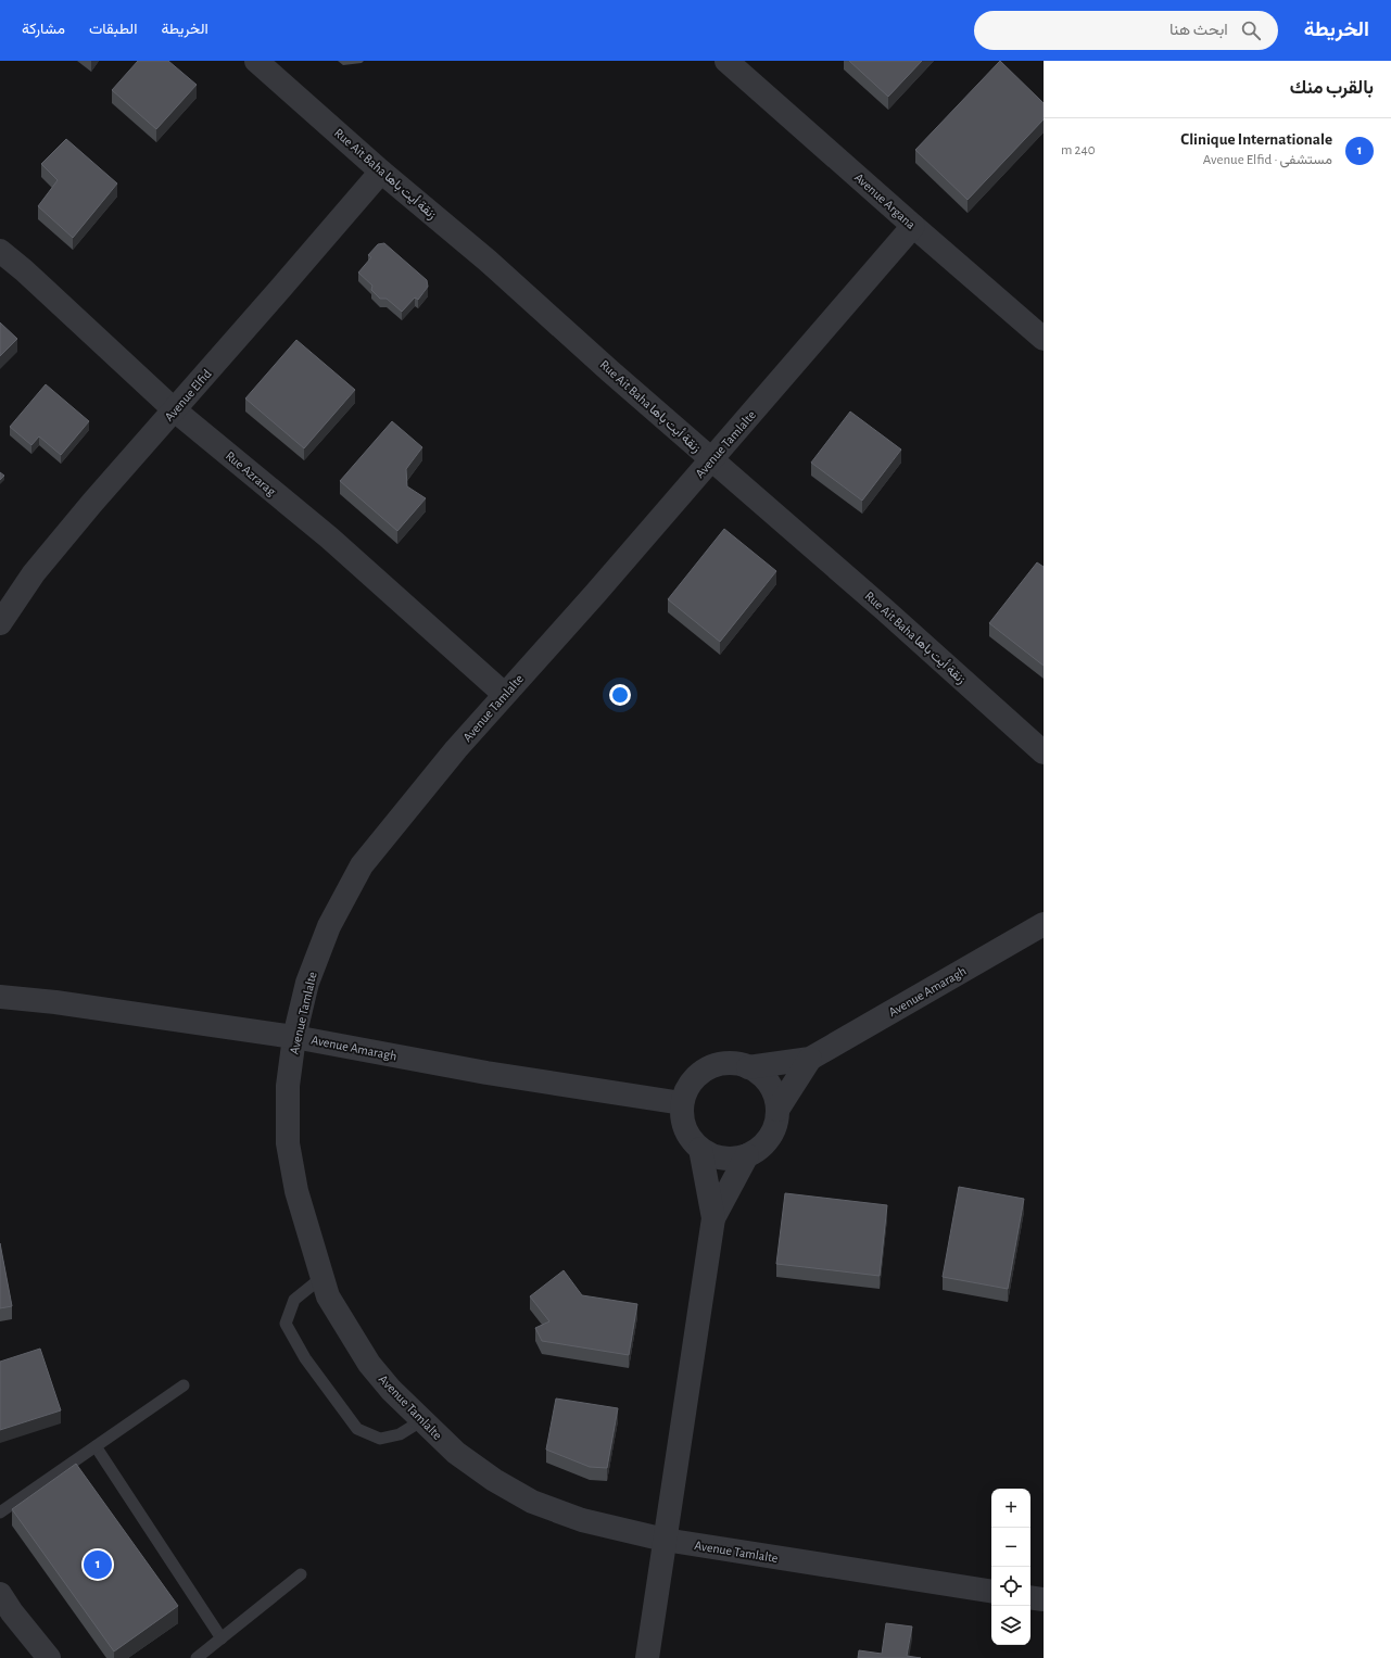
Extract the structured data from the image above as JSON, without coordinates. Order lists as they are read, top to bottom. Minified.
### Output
{"streets":{"street":["Rue Ait Baha زنقة أيت باها","Avenue Argana","Avenue Elfid","Avenue Tamlalte","Rue Azrarag","Avenue Amaragh"]},"crossings":[["Rue Ait Baha زنقة أيت باها","Avenue Elfid"],["Rue Ait Baha زنقة أيت باها","Avenue Tamlalte"],["Avenue Argana","Avenue Tamlalte"],["Avenue Elfid","Rue Azrarag"],["Avenue Tamlalte","Rue Azrarag"],["Avenue Tamlalte","Avenue Amaragh"]],"page":{"header":"الخريطة","search":"ابحث هنا","nav":["الخريطة","الطبقات","مشاركة"],"heading":"بالقرب منك","list":[{"mark":"1","name":"Clinique Internationale","note":"مستشفى · Avenue Elfid","value":"240 m"}],"map_buttons":["+","−"],"pins":"1"}}
